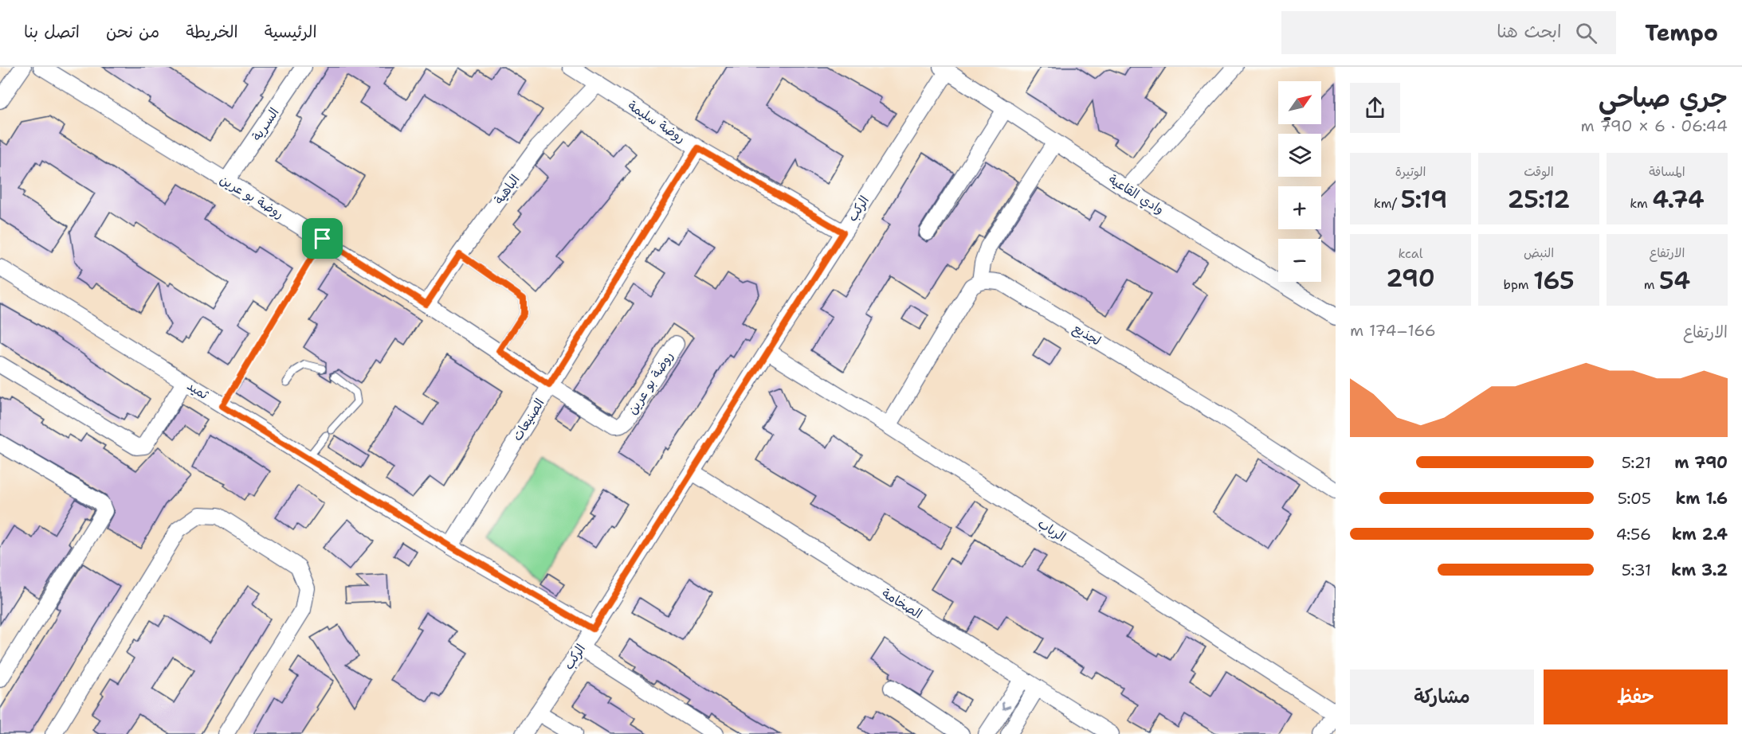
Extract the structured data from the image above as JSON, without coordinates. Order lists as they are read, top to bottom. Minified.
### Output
{"streets":{"street":["روضة سليمة","السـرية","الباهية","وادي القاعية","روضة بو عرين","الركب","لجذيع","ثميد","الصنيعات","الرباب","الصخامة"]},"crossings":[["روضة سليمة","الباهية"],["روضة سليمة","الركب"],["روضة سليمة","الصنيعات"],["السـرية","روضة بو عرين"],["الباهية","روضة بو عرين"],["وادي القاعية","الركب"],["روضة بو عرين","الصنيعات"],["الركب","ثميد"],["الركب","الرباب"],["الركب","الصخامة"],["ثميد","الصنيعات"]],"north":"top right","page":{"header":"Tempo","search":"ابحث هنا","nav":["الرئيسية","الخريطة","من نحن","اتصل بنا"],"heading":["جري صباحي","06:44 · 6 × 790 m"],"map_buttons":["+","−"],"stats":[["المسافة","4.74 km"],["الوقت","25:12"],["الوتيرة","5:19 /km"],["الارتفاع","54 m"],["النبض","165 bpm"],["kcal","290"]],"chart":["الارتفاع","166–174 m"],"list":[{"name":"790 m","note":"5:21"},{"name":"1.6 km","note":"5:05"},{"name":"2.4 km","note":"4:56"},{"name":"3.2 km","note":"5:31"}],"buttons":["حفظ","مشاركة"]}}
